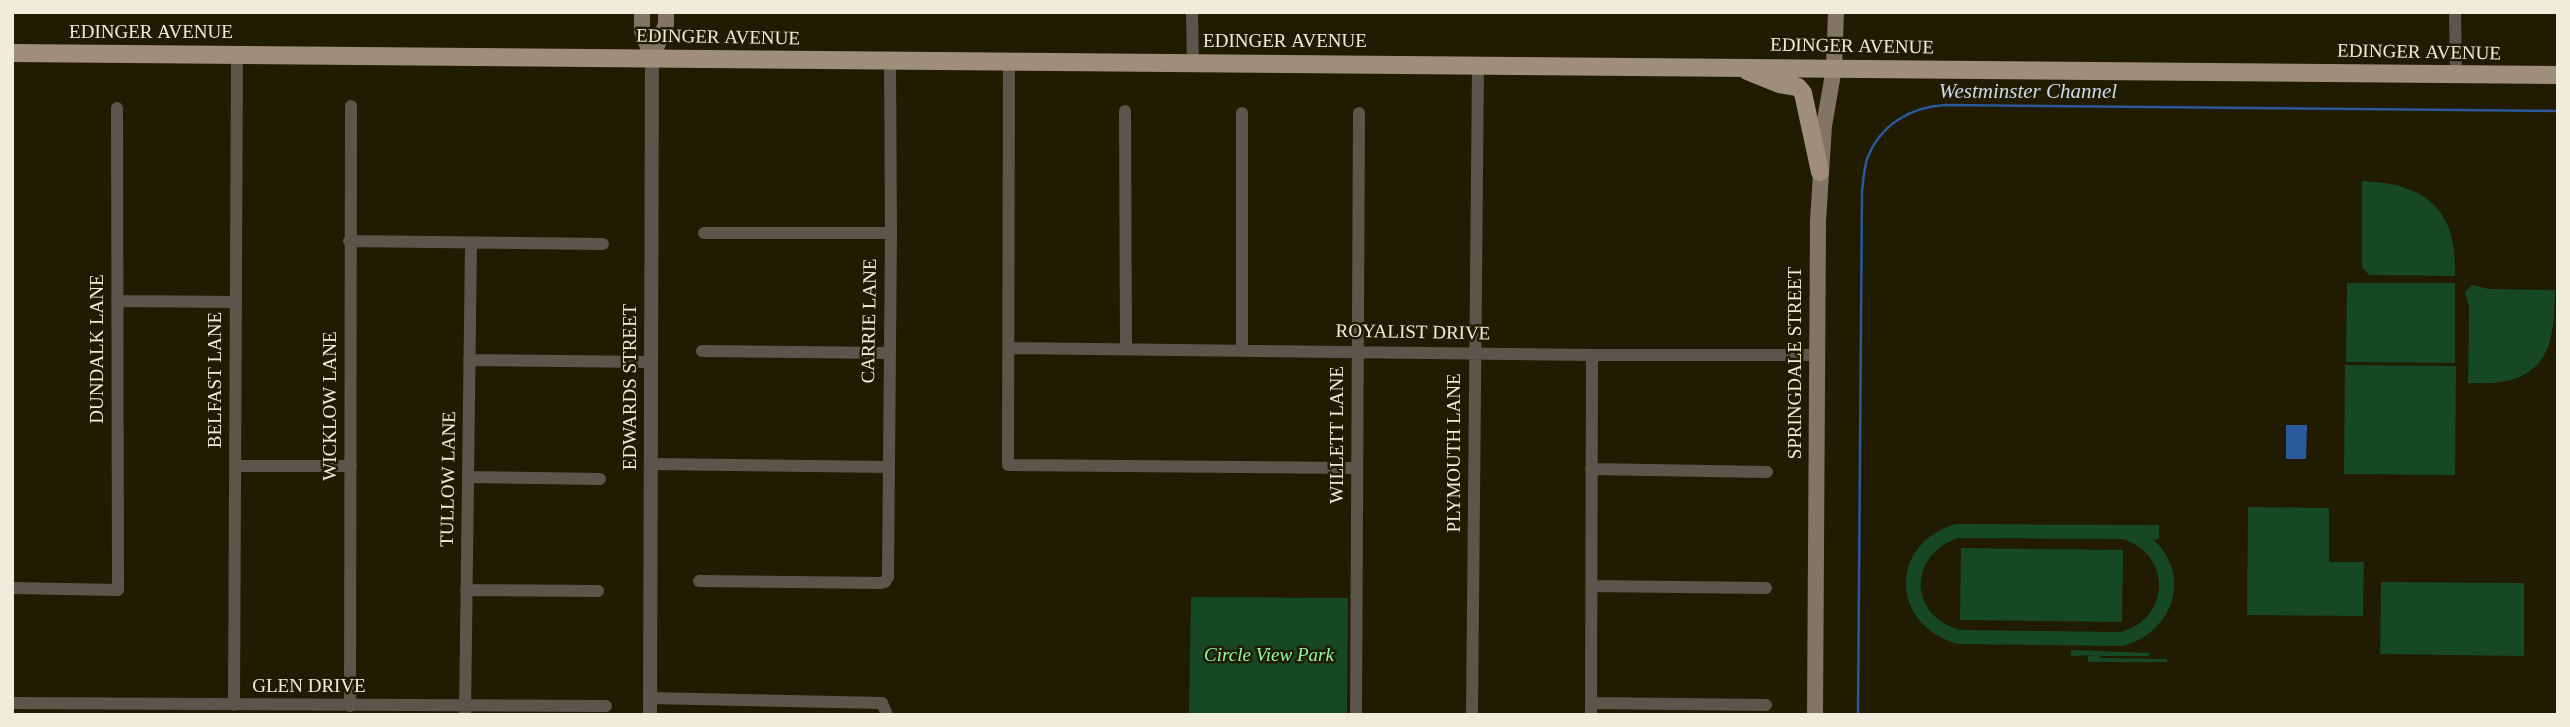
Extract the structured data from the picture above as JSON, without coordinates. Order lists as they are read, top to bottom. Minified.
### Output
{"streets":{"main road":["EDINGER AVENUE","SPRINGDALE STREET","EDWARDS STREET"],"street":["CARRIE LANE","ROYALIST DRIVE","DUNDALK LANE","BELFAST LANE","WICKLOW LANE","WILLETT LANE","PLYMOUTH LANE","TULLOW LANE","GLEN DRIVE"]},"crossings":[["EDINGER AVENUE","CARRIE LANE"],["EDINGER AVENUE","SPRINGDALE STREET"],["EDINGER AVENUE","BELFAST LANE"],["EDINGER AVENUE","EDWARDS STREET"],["EDINGER AVENUE","PLYMOUTH LANE"],["ROYALIST DRIVE","SPRINGDALE STREET"],["ROYALIST DRIVE","WILLETT LANE"],["ROYALIST DRIVE","PLYMOUTH LANE"],["BELFAST LANE","GLEN DRIVE"],["WICKLOW LANE","GLEN DRIVE"],["TULLOW LANE","GLEN DRIVE"]],"water":["Westminster Channel"],"parks":["Circle View Park"]}
